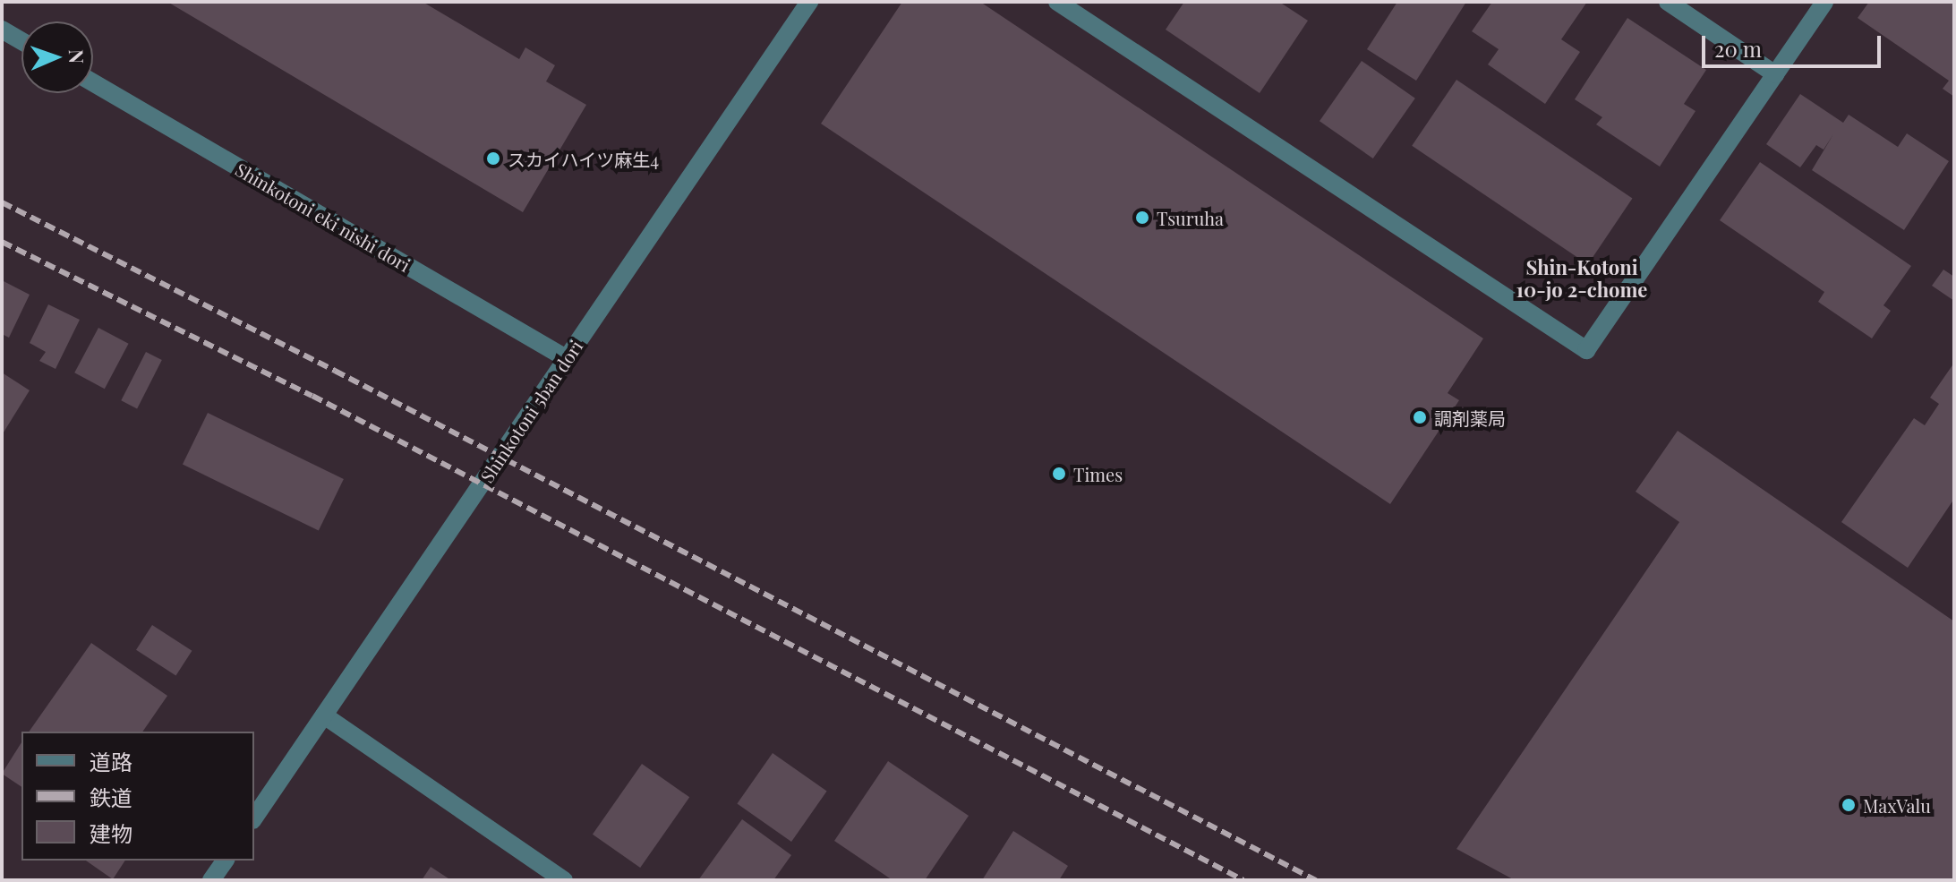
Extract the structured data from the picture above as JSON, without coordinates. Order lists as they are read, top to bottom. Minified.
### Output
{"streets":{"street":["Shinkotoni eki nishi dori","Shinkotoni 5ban dori"]},"crossings":[["Shinkotoni eki nishi dori","Shinkotoni 5ban dori"]],"districts":["Shin-Kotoni 10-jo 2-chome"],"places":["スカイハイツ麻生4","Tsuruha","調剤薬局","Times","MaxValu"],"legend":["道路","鉄道","建物"],"scale_bar":"20 m","north":"right"}
